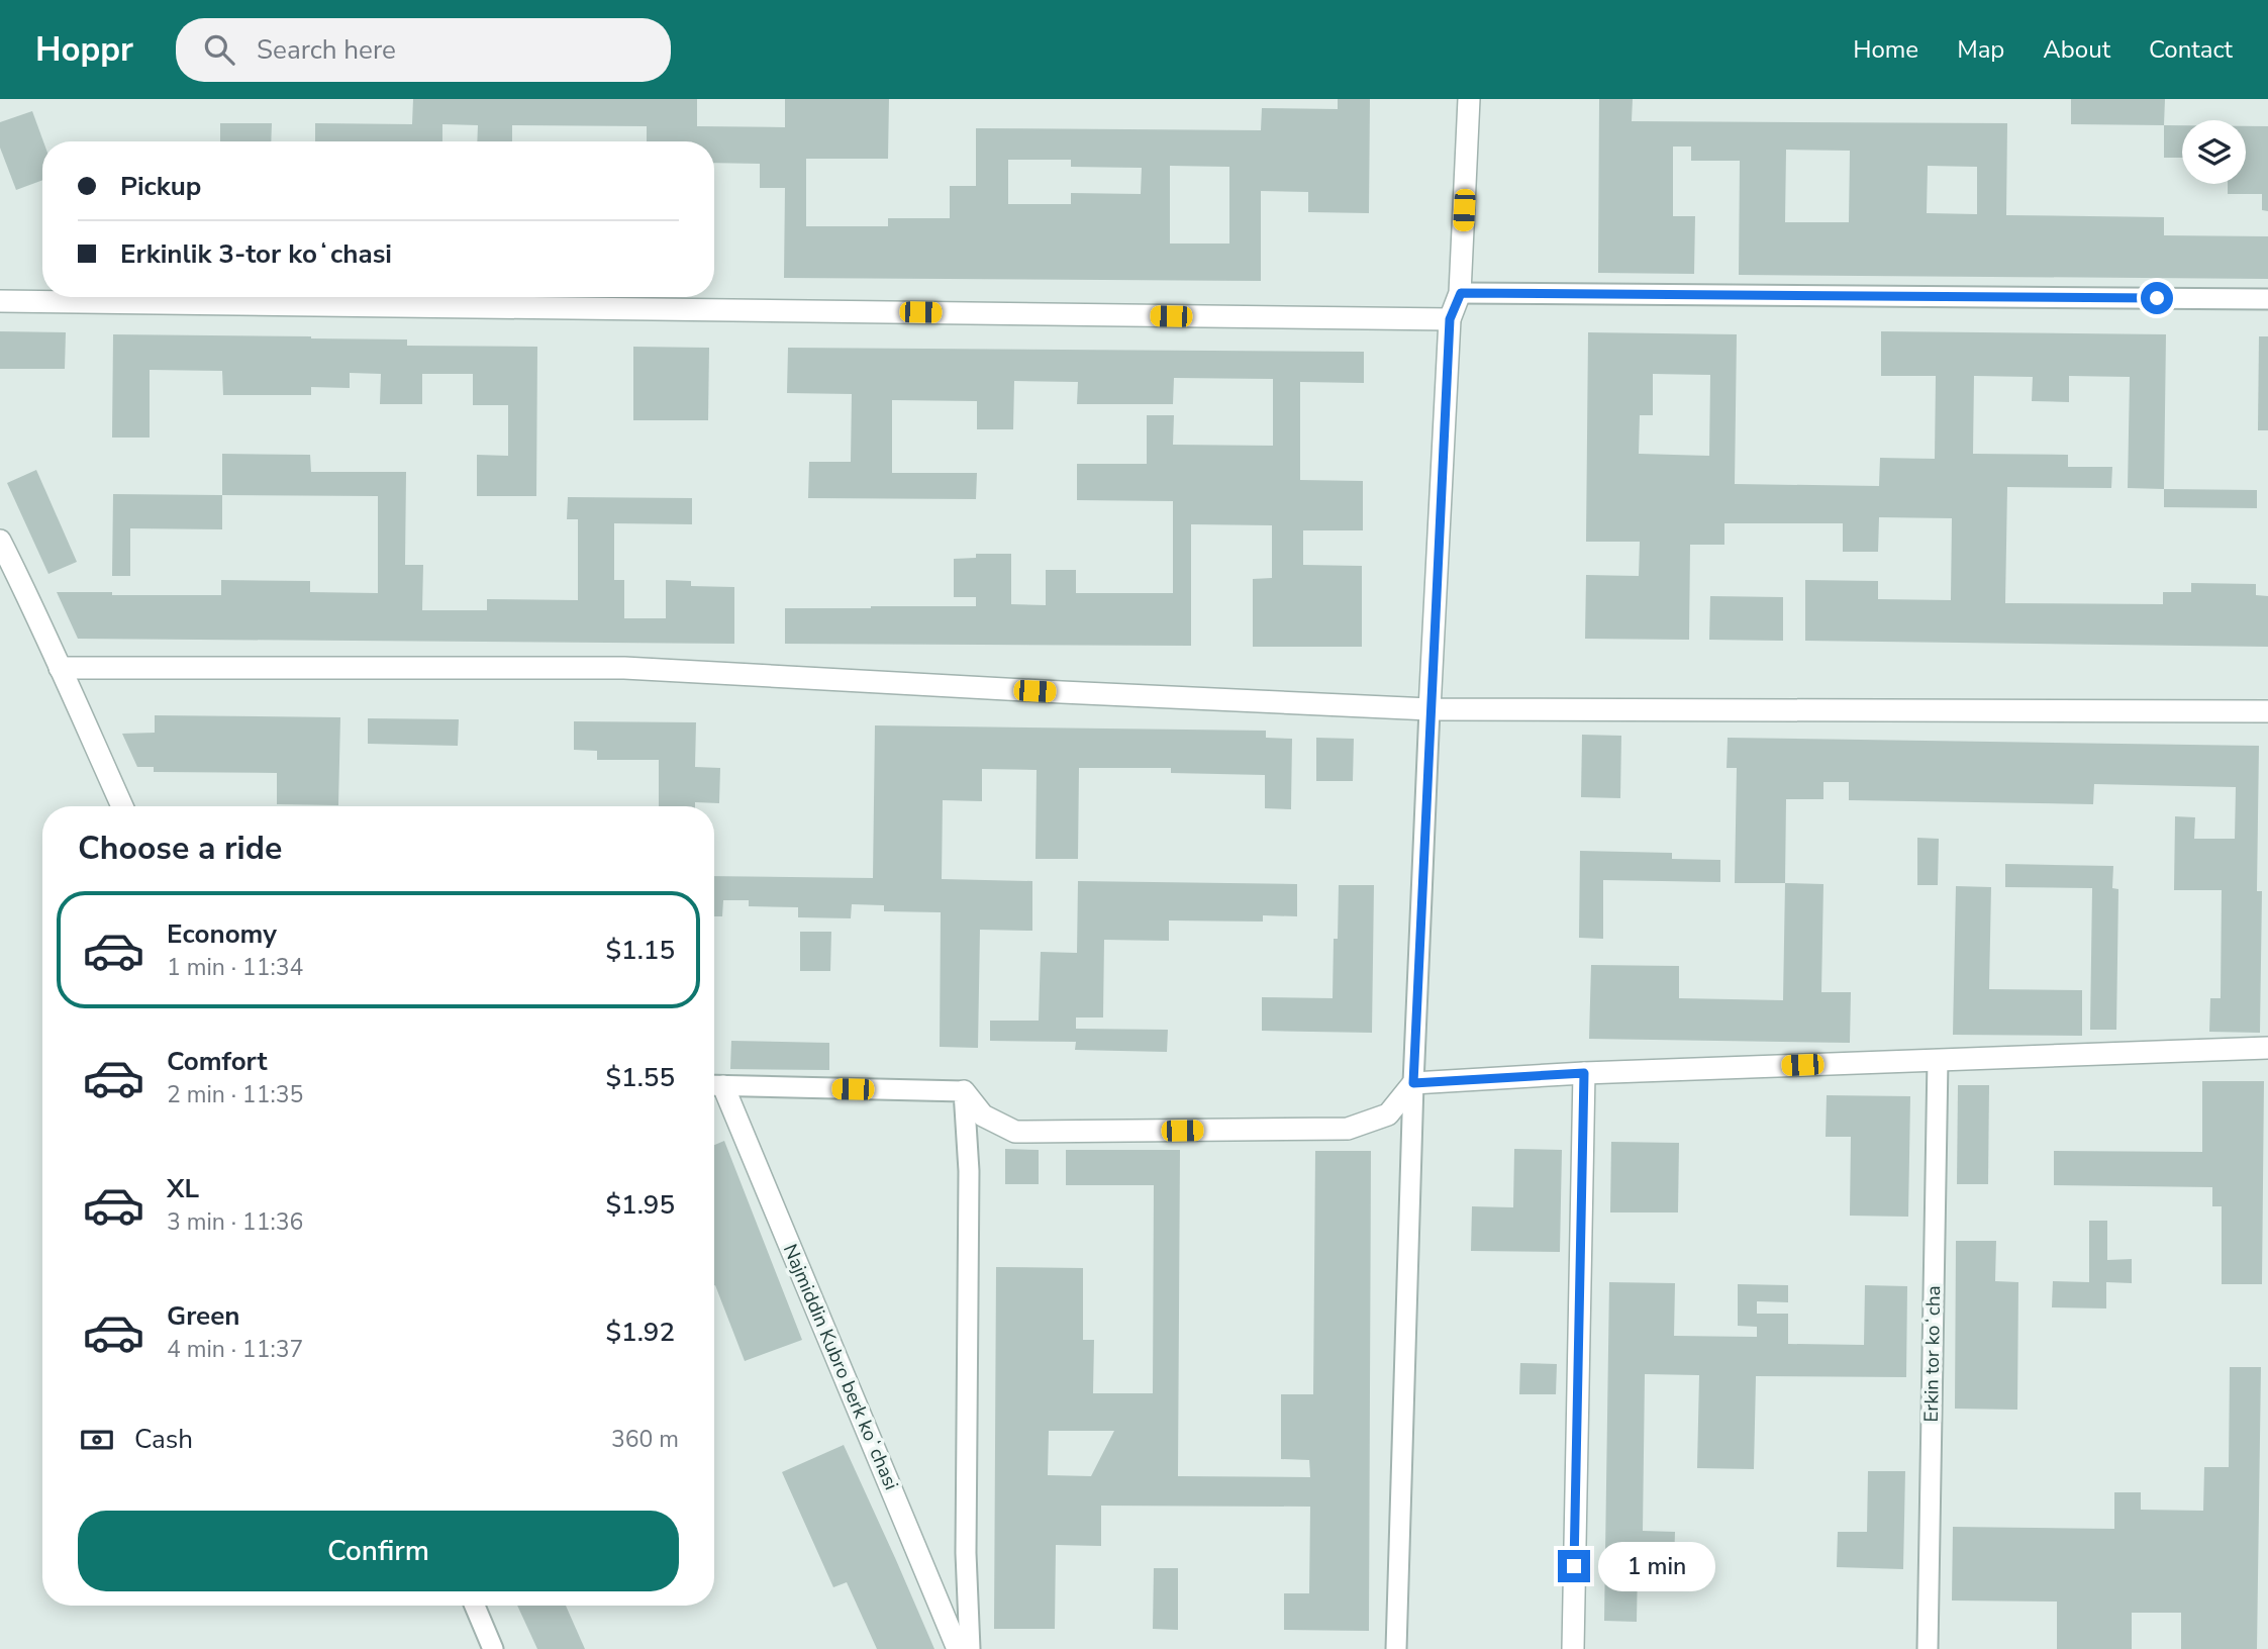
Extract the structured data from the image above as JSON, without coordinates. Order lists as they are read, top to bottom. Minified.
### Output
{"streets":{"street":["Najmiddin Kubro berk koʻchasi"],"lane":["Erkin tor koʻcha"]},"page":{"header":"Hoppr","search":"Search here","nav":["Home","Map","About","Contact"],"banner":["Pickup","Erkinlik 3-tor koʻchasi"],"heading":"Choose a ride","list":[{"name":"Economy","note":"1 min · 11:34","value":"$1.15"},{"name":"Comfort","note":"2 min · 11:35","value":"$1.55"},{"name":"XL","note":"3 min · 11:36","value":"$1.95"},{"name":"Green","note":"4 min · 11:37","value":"$1.92"}],"pay":["Cash","360 m"],"buttons":"Confirm","bubble":"1 min"}}
